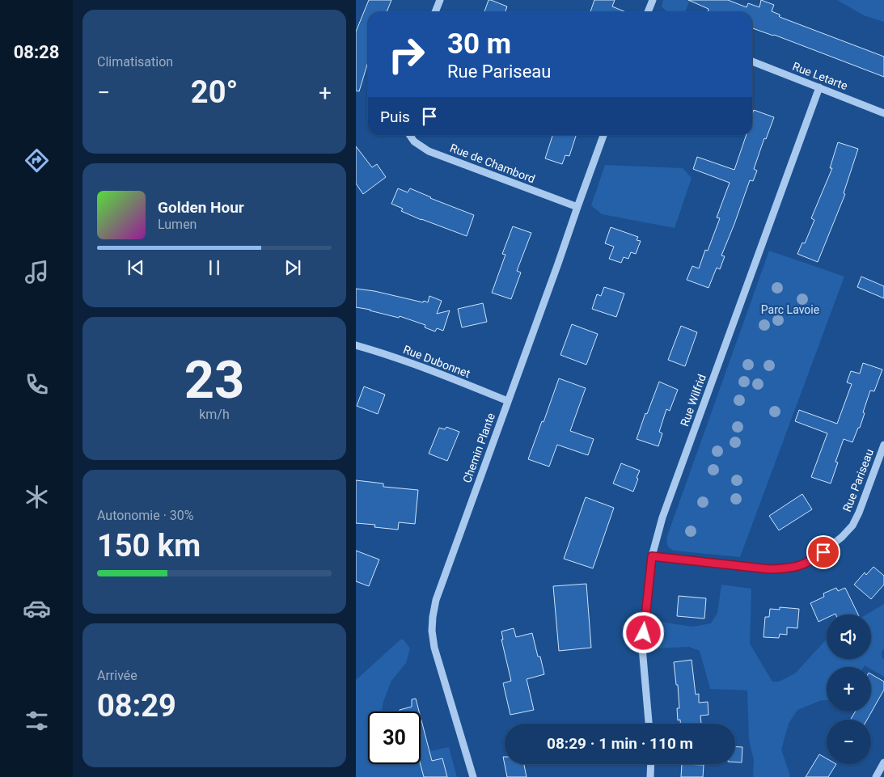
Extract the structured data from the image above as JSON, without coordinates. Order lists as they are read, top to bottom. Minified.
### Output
{"streets":{"street":["Rue Letarte","Rue de Chambord","Rue Dubonnet","Rue Wilfrid","Chemin Plante","Rue Pariseau"]},"crossings":[["Rue Letarte","Rue Wilfrid"],["Rue de Chambord","Chemin Plante"],["Rue Dubonnet","Chemin Plante"],["Rue Wilfrid","Rue Pariseau"]],"parks":["Parc Lavoie"],"page":{"tabs":"08:28","tile":["Climatisation",["23","km/h"],["Autonomie · 30%","150 km"],["Arrivée","08:29"]],"turn":["30 m","Rue Pariseau"],"heat":["−","20°","+"],"then":"Puis","song":["Golden Hour","Lumen"],"map_buttons":["+","−"],"limit":"30","trip":"08:29 · 1 min · 110 m"}}
